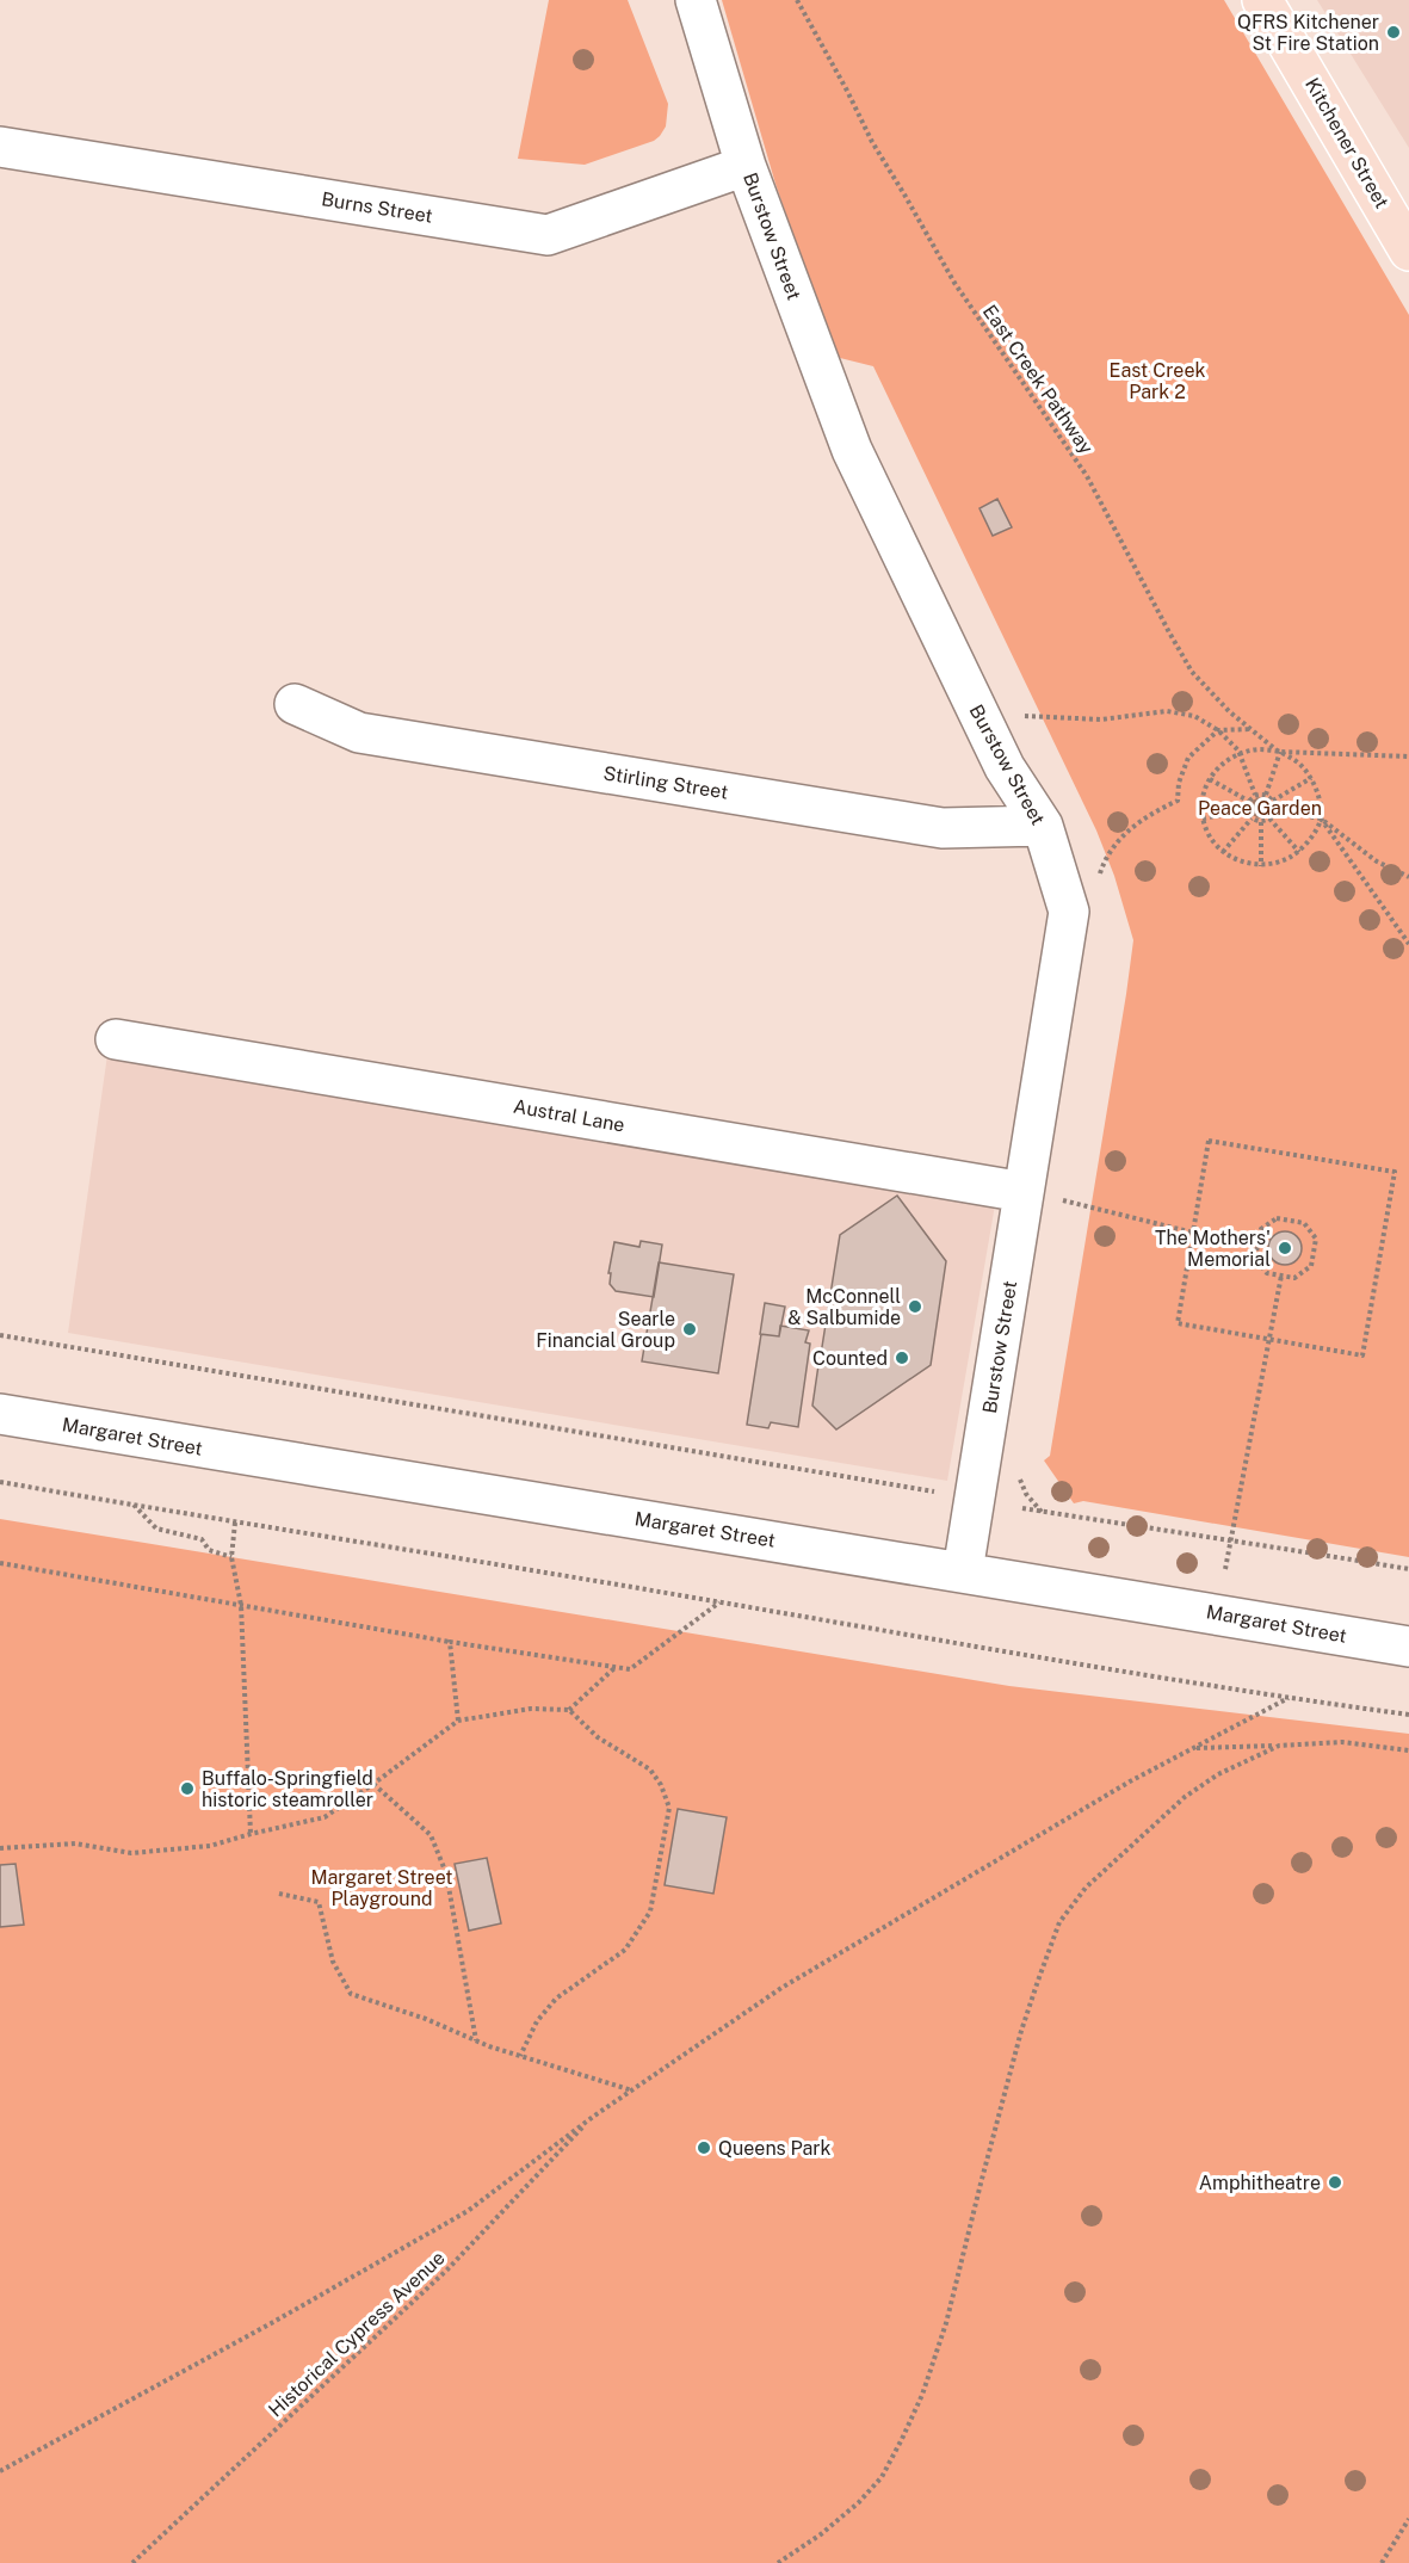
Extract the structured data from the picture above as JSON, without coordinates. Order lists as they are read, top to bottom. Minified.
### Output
{"streets":{"main road":["Kitchener Street"],"street":["Burns Street","Burstow Street","Stirling Street","Austral Lane","Margaret Street"],"path":["East Creek Pathway","Historical Cypress Avenue"]},"crossings":[["Burns Street","Burstow Street"],["Burstow Street","Stirling Street"],["Burstow Street","Austral Lane"],["Burstow Street","Margaret Street"]],"parks":["East Creek Park 2","Peace Garden","Margaret Street Playground"],"places":["QFRS Kitchener St Fire Station","The Mothers' Memorial","McConnell & Salbumide","Searle Financial Group","Counted","Buffalo-Springfield historic steamroller","Queens Park","Amphitheatre"]}
